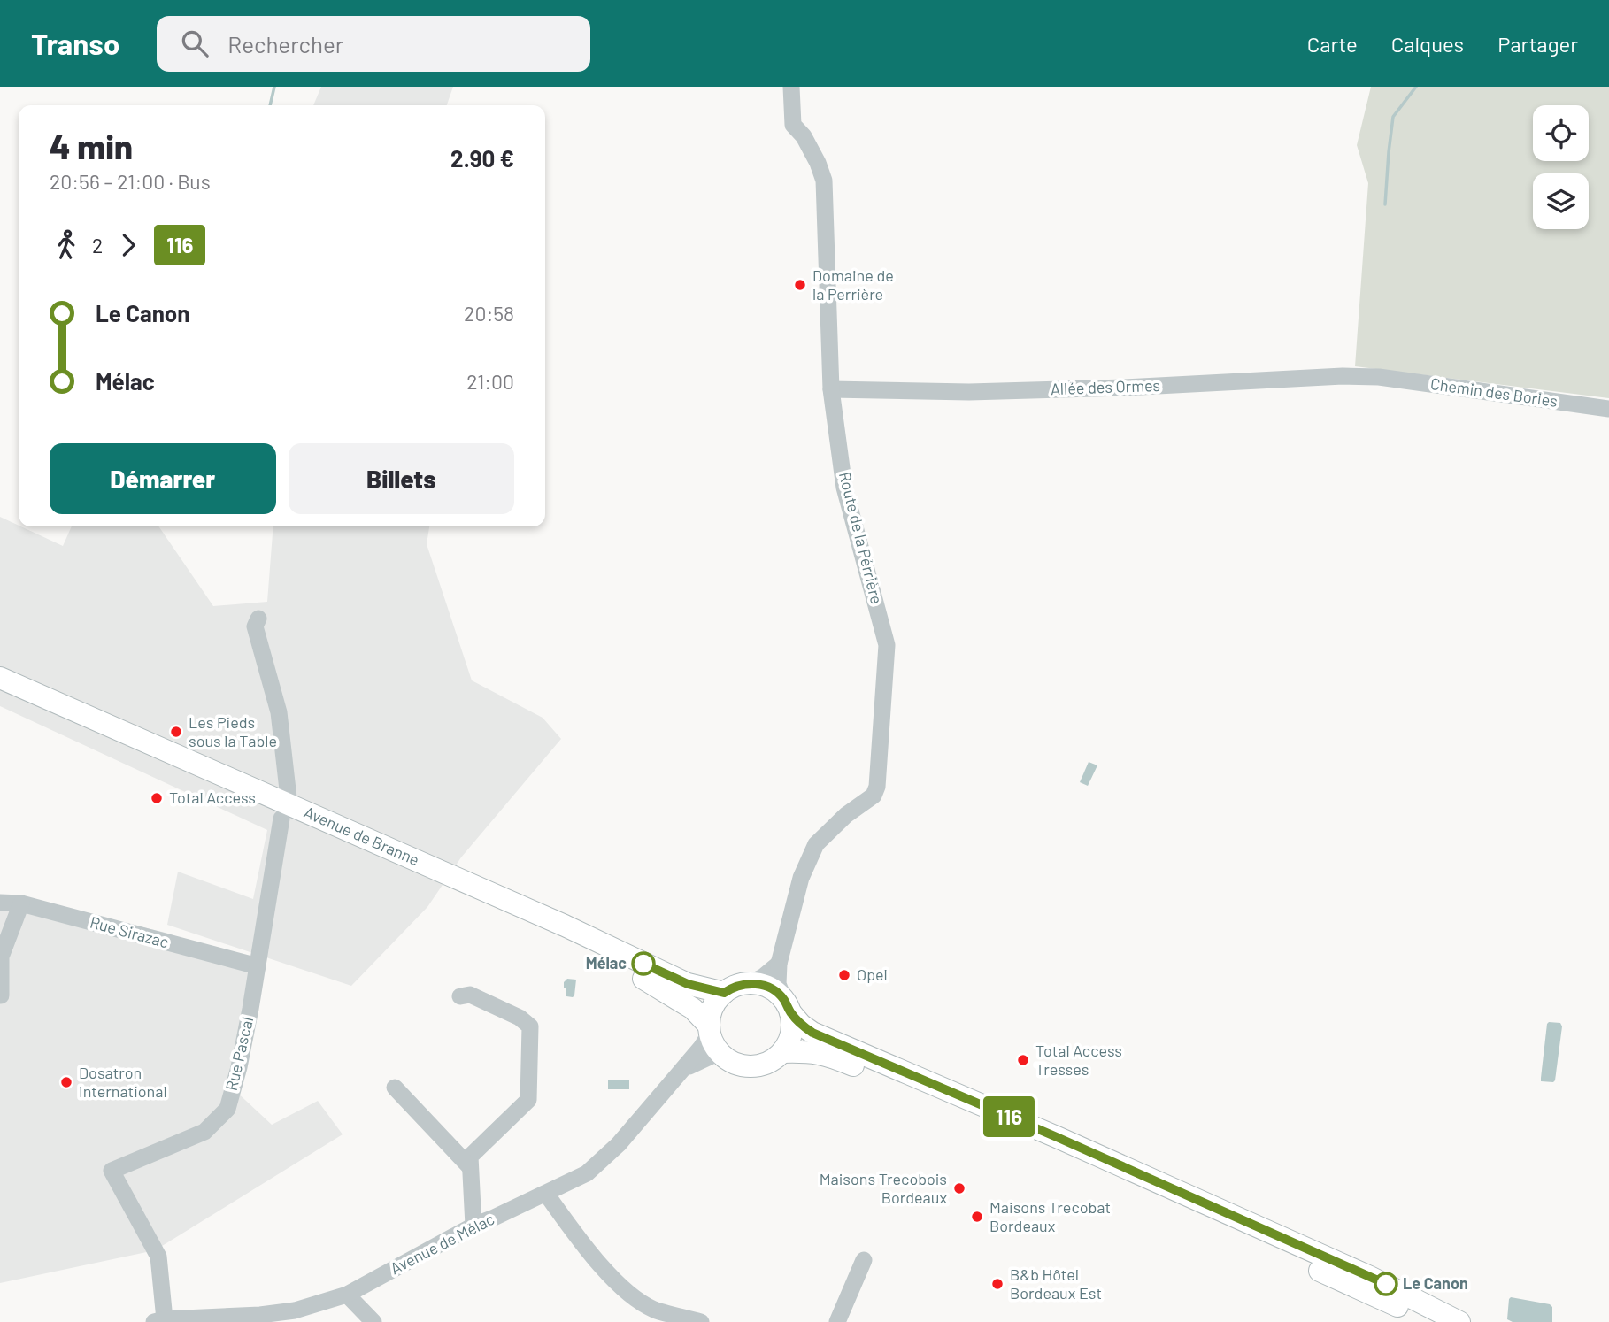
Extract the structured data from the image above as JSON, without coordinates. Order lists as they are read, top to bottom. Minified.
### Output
{"streets":{"main road":["Avenue de Branne"],"street":["Allée des Ormes","Chemin des Bories","Route de la Pérrière","Rue Sirazac","Rue Pascal","Avenue de Mélac"]},"crossings":[["Allée des Ormes","Chemin des Bories"],["Allée des Ormes","Route de la Pérrière"],["Route de la Pérrière","Avenue de Branne"],["Route de la Pérrière","Avenue de Mélac"],["Avenue de Branne","Rue Pascal"],["Avenue de Branne","Avenue de Mélac"],["Rue Sirazac","Rue Pascal"],["Rue Pascal","Avenue de Mélac"]],"places":["Domaine de la Perrière","Les Pieds sous la Table","Total Access","Mélac","Opel","Total Access Tresses","Dosatron International","Maisons Trecobois Bordeaux","Maisons Trecobat Bordeaux","B&b Hôtel Bordeaux Est","Le Canon"],"lines":["bus line 116"],"page":{"header":"Transo","search":"Rechercher","nav":["Carte","Calques","Partager"],"on_map":"116","heading":["4 min","20:56 – 21:00 · Bus","2.90 €"],"legs":["2","116"],"list":[{"name":"Le Canon","value":"20:58"},{"name":"Mélac","value":"21:00"}],"buttons":["Démarrer","Billets"]}}
